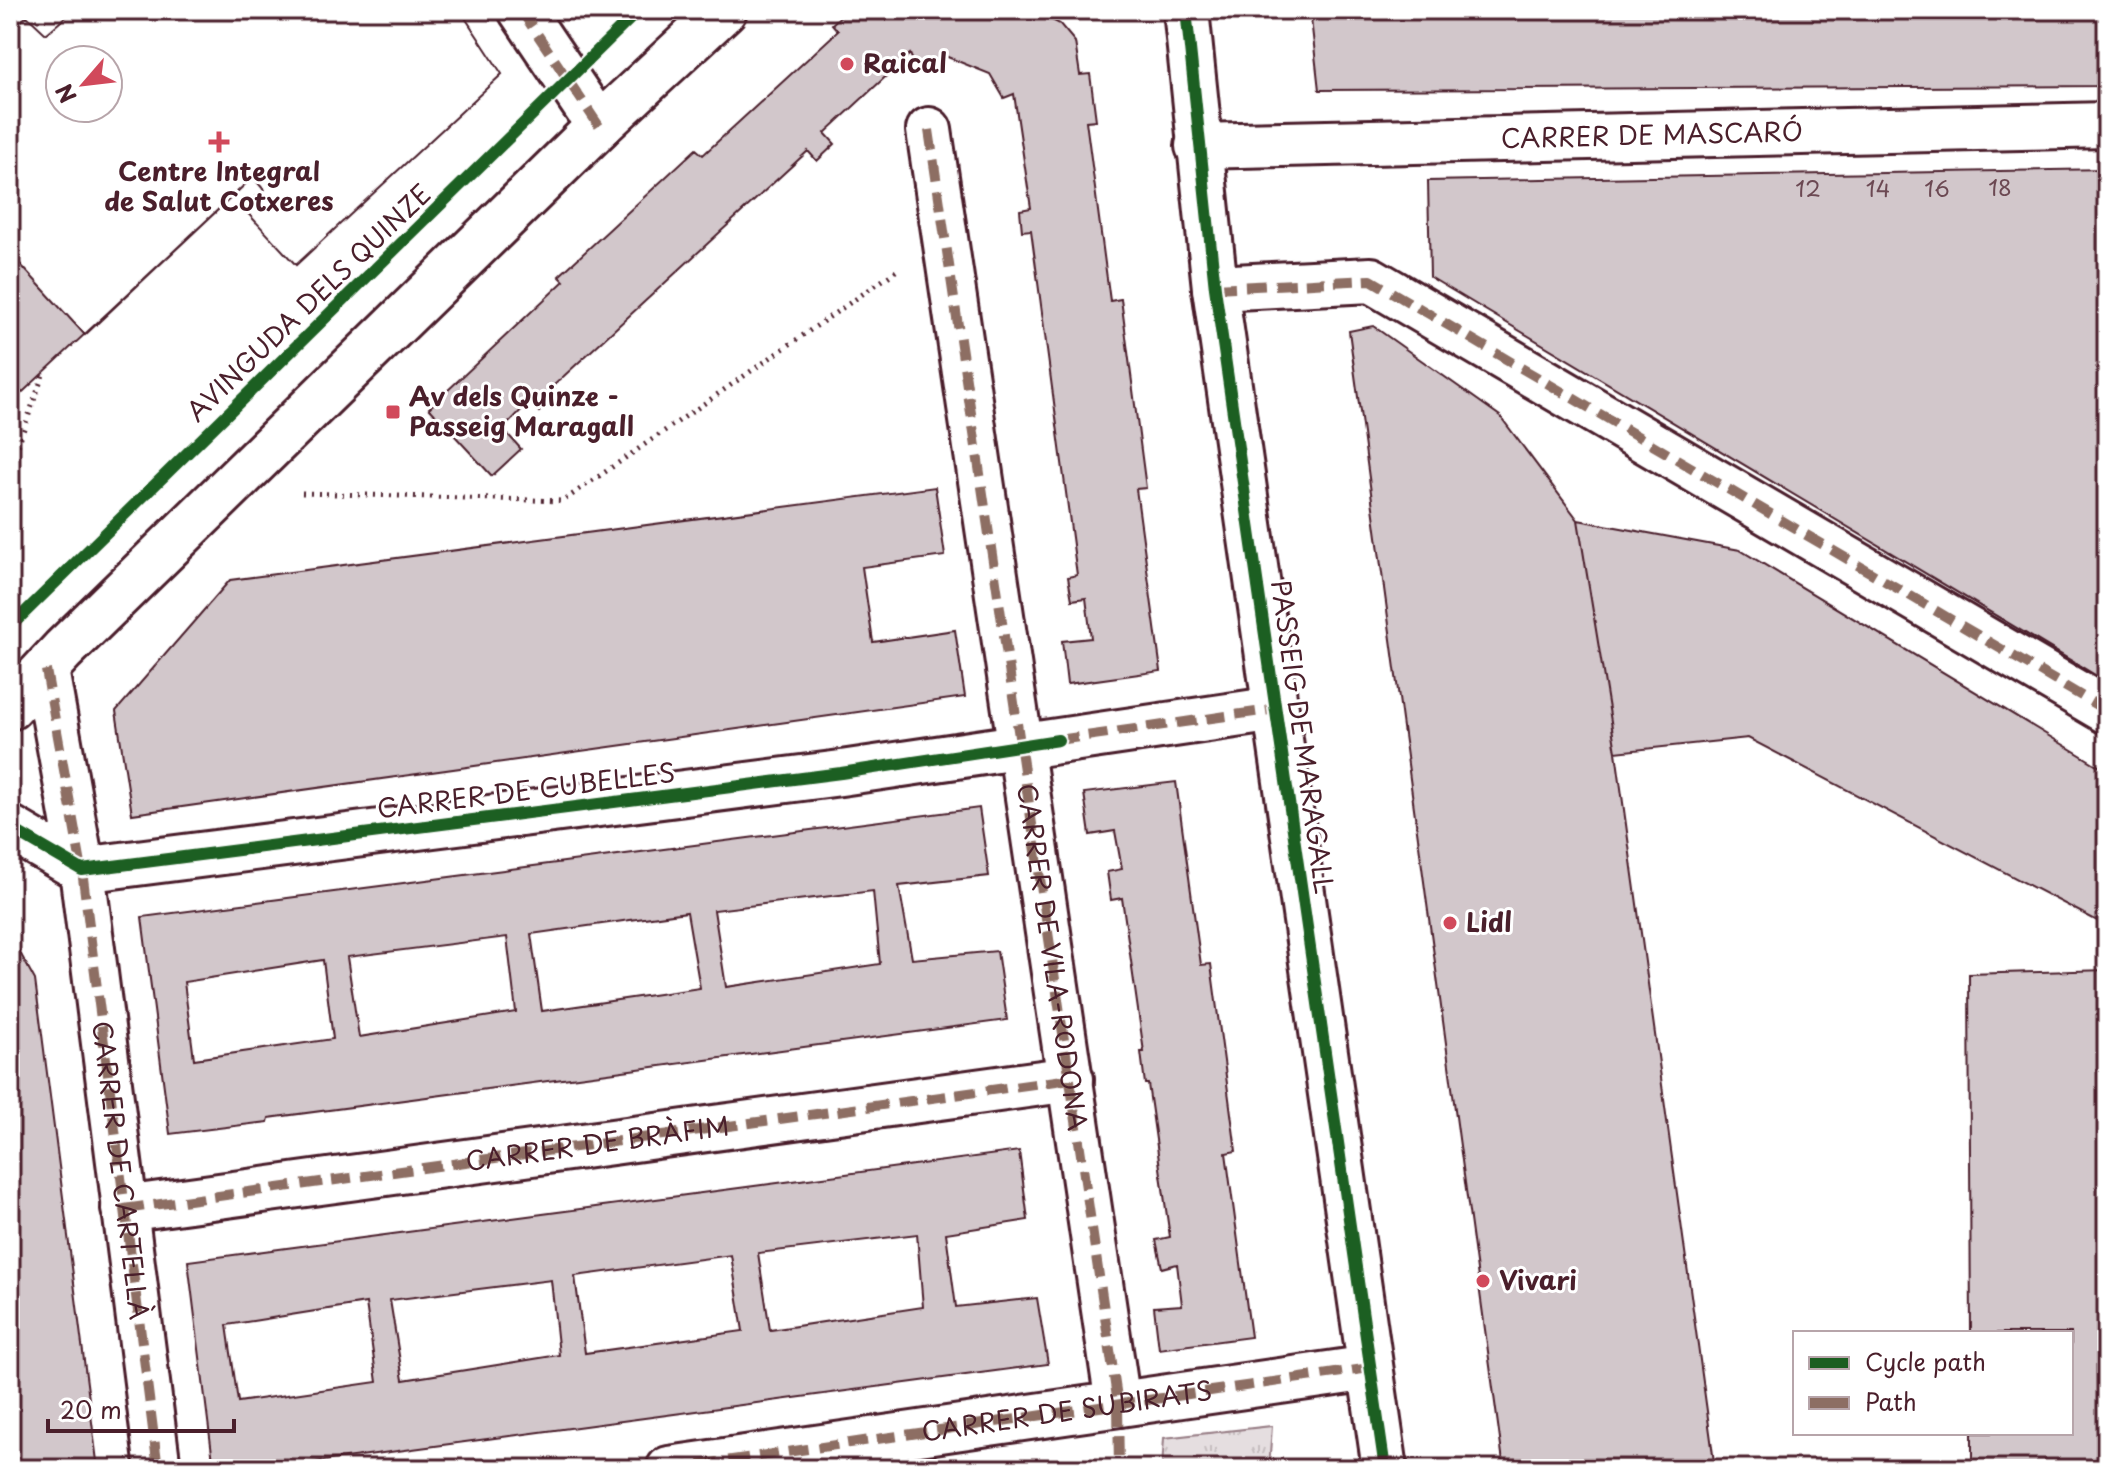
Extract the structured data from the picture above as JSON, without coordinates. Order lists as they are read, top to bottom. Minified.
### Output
{"streets":{"street":["CARRER DE MASCARÓ","PASSEIG DE MARAGALL","CARRER DE CUBELLES","CARRER DE VILA-RODONA","CARRER DE BRÀFIM","CARRER DE CARTELLÀ","CARRER DE SUBIRATS"],"cycle path":["AVINGUDA DELS QUINZE"]},"crossings":[["CARRER DE MASCARÓ","PASSEIG DE MARAGALL"],["PASSEIG DE MARAGALL","CARRER DE CUBELLES"],["PASSEIG DE MARAGALL","CARRER DE SUBIRATS"],["CARRER DE CUBELLES","CARRER DE VILA-RODONA"],["CARRER DE CUBELLES","CARRER DE CARTELLÀ"],["CARRER DE VILA-RODONA","CARRER DE BRÀFIM"],["CARRER DE VILA-RODONA","CARRER DE SUBIRATS"],["CARRER DE BRÀFIM","CARRER DE CARTELLÀ"]],"places":{"other":["Raical","Lidl","Vivari"],"health":["Centre Integral de Salut Cotxeres"],"transit":["Av dels Quinze - Passeig Maragall"]},"house_numbers":["18","12","14","16"],"legend":["Cycle path","Path"],"scale_bar":"20 m","north":"bottom left"}
